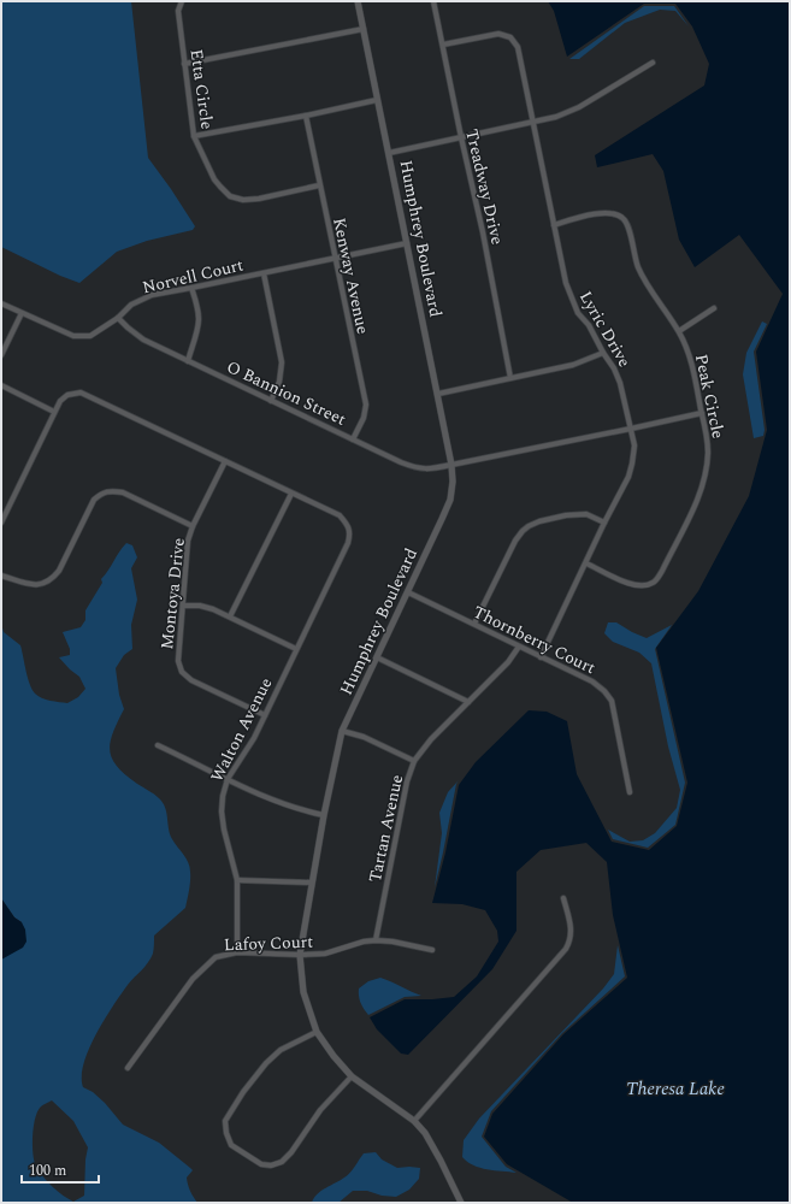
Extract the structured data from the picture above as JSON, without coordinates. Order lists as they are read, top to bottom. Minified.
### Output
{"streets":{"street":["Etta Circle","Treadway Drive","Humphrey Boulevard","Norvell Court","Kenway Avenue","Lyric Drive","O Bannion Street","Peak Circle","Montoya Drive","Thornberry Court","Walton Avenue","Tartan Avenue","Lafoy Court"]},"crossings":[["Etta Circle","Kenway Avenue"],["Treadway Drive","Lyric Drive"],["Humphrey Boulevard","Norvell Court"],["Humphrey Boulevard","O Bannion Street"],["Humphrey Boulevard","Thornberry Court"],["Humphrey Boulevard","Lafoy Court"],["Norvell Court","Kenway Avenue"],["Norvell Court","O Bannion Street"],["Kenway Avenue","O Bannion Street"],["Lyric Drive","O Bannion Street"],["Lyric Drive","Peak Circle"],["Lyric Drive","Thornberry Court"],["O Bannion Street","Peak Circle"],["Montoya Drive","Walton Avenue"],["Thornberry Court","Tartan Avenue"],["Walton Avenue","Lafoy Court"],["Tartan Avenue","Lafoy Court"]],"water":["Theresa Lake"],"scale_bar":"100 m"}
